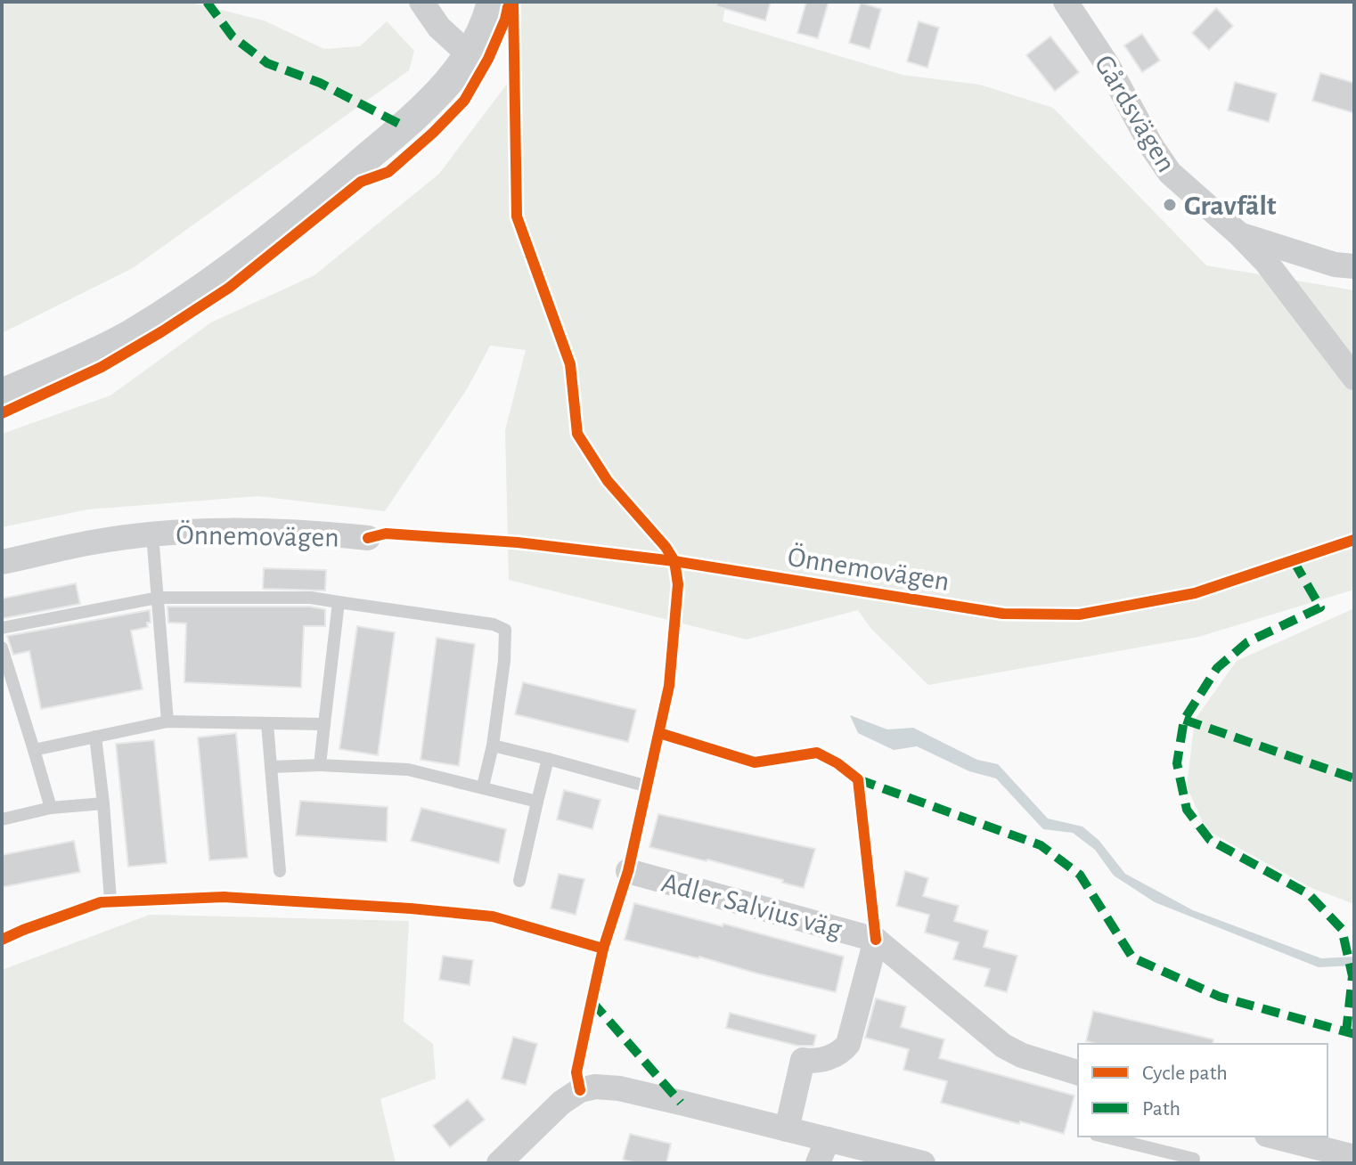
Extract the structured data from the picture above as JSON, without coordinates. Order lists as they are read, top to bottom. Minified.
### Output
{"streets":{"street":["Gårdsvägen","Önnemovägen","Adler Salvius väg"]},"places":["Gravfält"],"legend":["Cycle path","Path"]}
